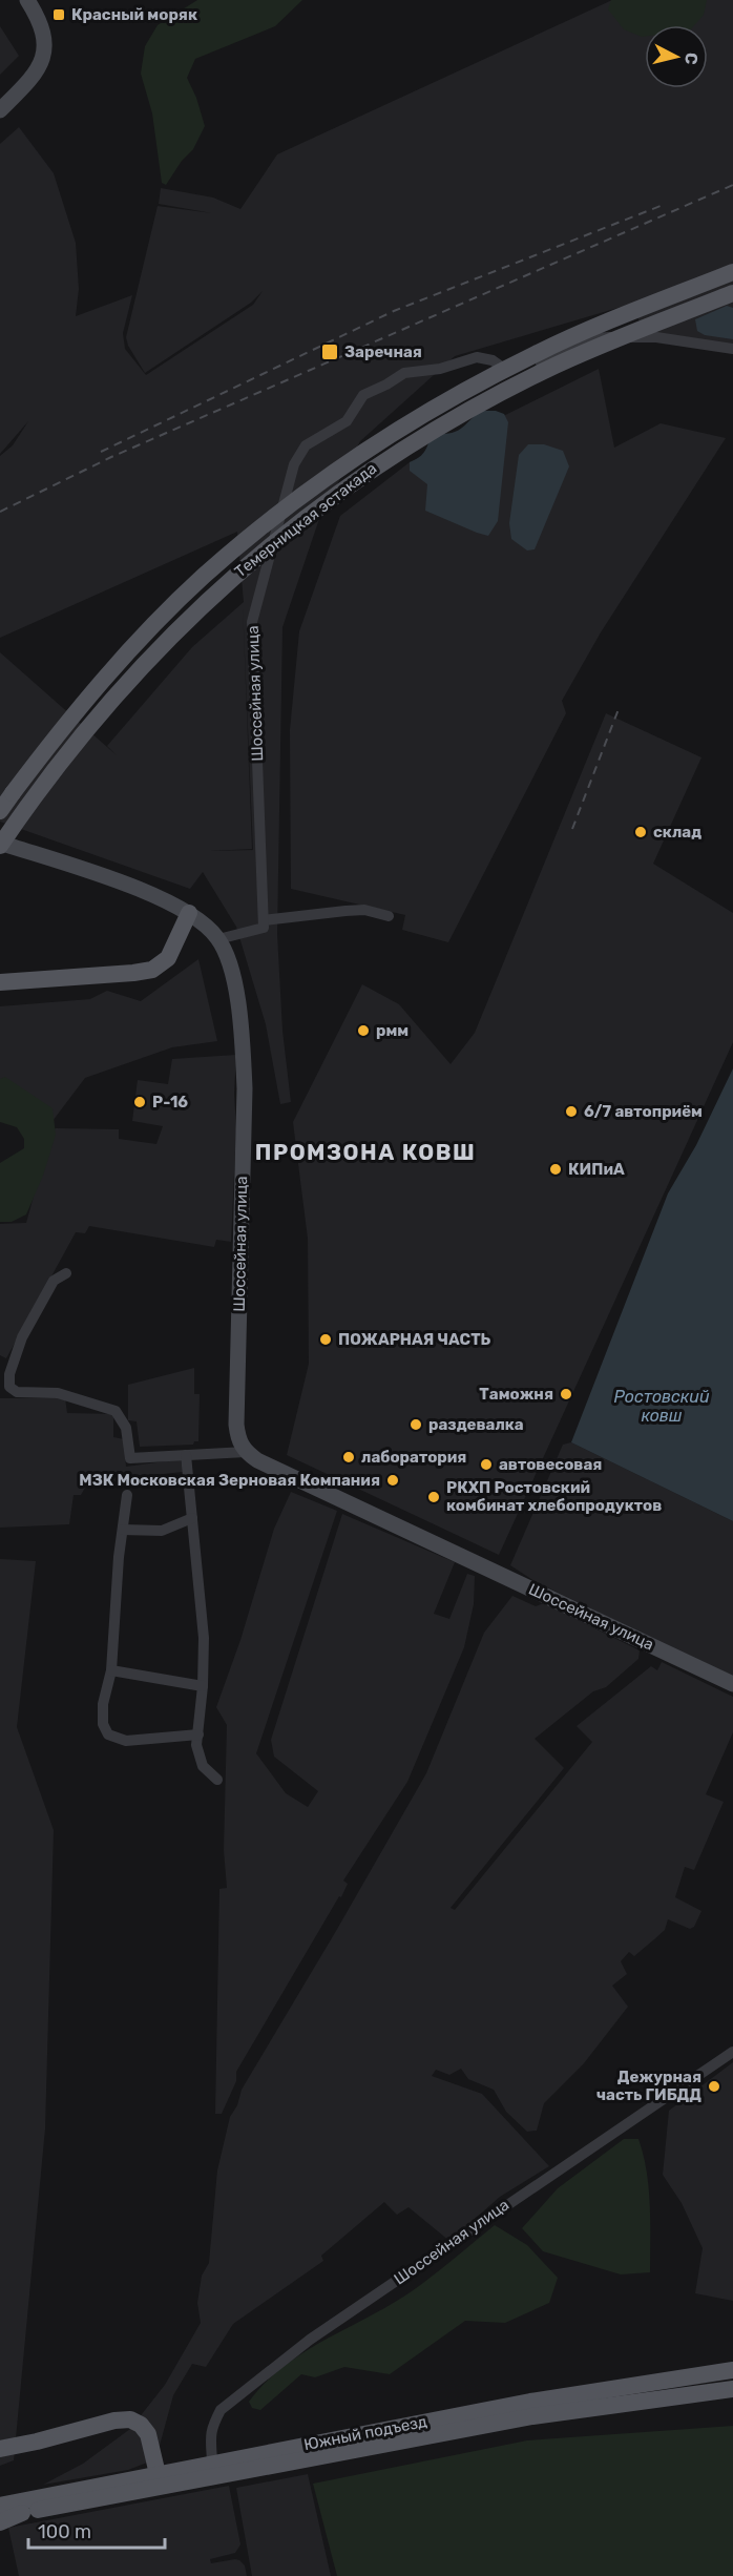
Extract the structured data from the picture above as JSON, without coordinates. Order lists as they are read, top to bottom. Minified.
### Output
{"streets":{"main road":["Темерницкая эстакада","Шоссейная улица","Южный подъезд"]},"crossings":[["Темерницкая эстакада","Шоссейная улица"],["Шоссейная улица","Южный подъезд"]],"districts":["ПРОМЗОНА КОВШ"],"water":["Ростовский ковш"],"places":{"transit":["Красный моряк","Заречная"],"other":["склад","рмм","Р-16","6/7 автоприём","КИПиА","ПОЖАРНАЯ ЧАСТЬ","Таможня","раздевалка","лаборатория","автовесовая","МЗК Московская Зерновая Компания","РКХП Ростовский комбинат хлебопродуктов","Дежурная часть ГИБДД"]},"scale_bar":"100 m","north":"right"}
